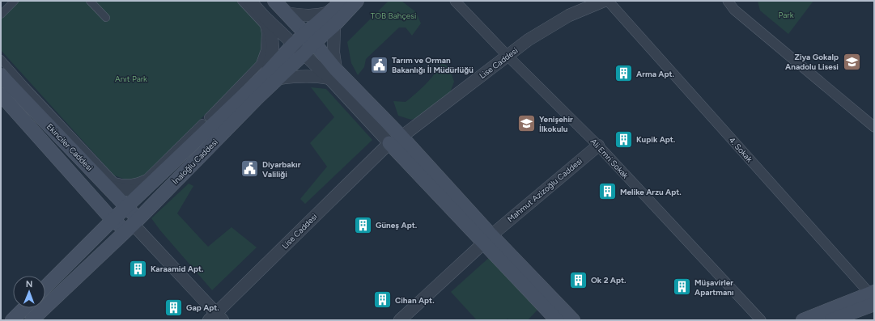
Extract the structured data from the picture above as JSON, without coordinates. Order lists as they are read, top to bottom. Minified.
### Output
{"streets":{"main road":["Ekinciler Caddesi","İnaloğlu Caddesi"],"street":["Lise Caddesi","4. Sokak","Ali Emri Sokak","Mahmut Azizoğlu Caddesi"]},"crossings":[["Lise Caddesi","Ekinciler Caddesi"],["Lise Caddesi","Ali Emri Sokak"],["Ekinciler Caddesi","İnaloğlu Caddesi"],["Ali Emri Sokak","Mahmut Azizoğlu Caddesi"]],"parks":["Park","TOB Bahçesi","Anıt Park"],"places":{"school or university":["Ziya Gokalp Anadolu Lisesi","Yenişehir İlkokulu"],"public building":["Tarım ve Orman Bakanlığı İl Müdürlüğü","Diyarbakır Valiliği"],"building":["Arma Apt.","Kupik Apt.","Melike Arzu Apt.","Güneş Apt.","Karaamid Apt.","Ok 2 Apt.","Müşavirler Apartmanı","Cihan Apt.","Gap Apt."]},"north":"top"}
